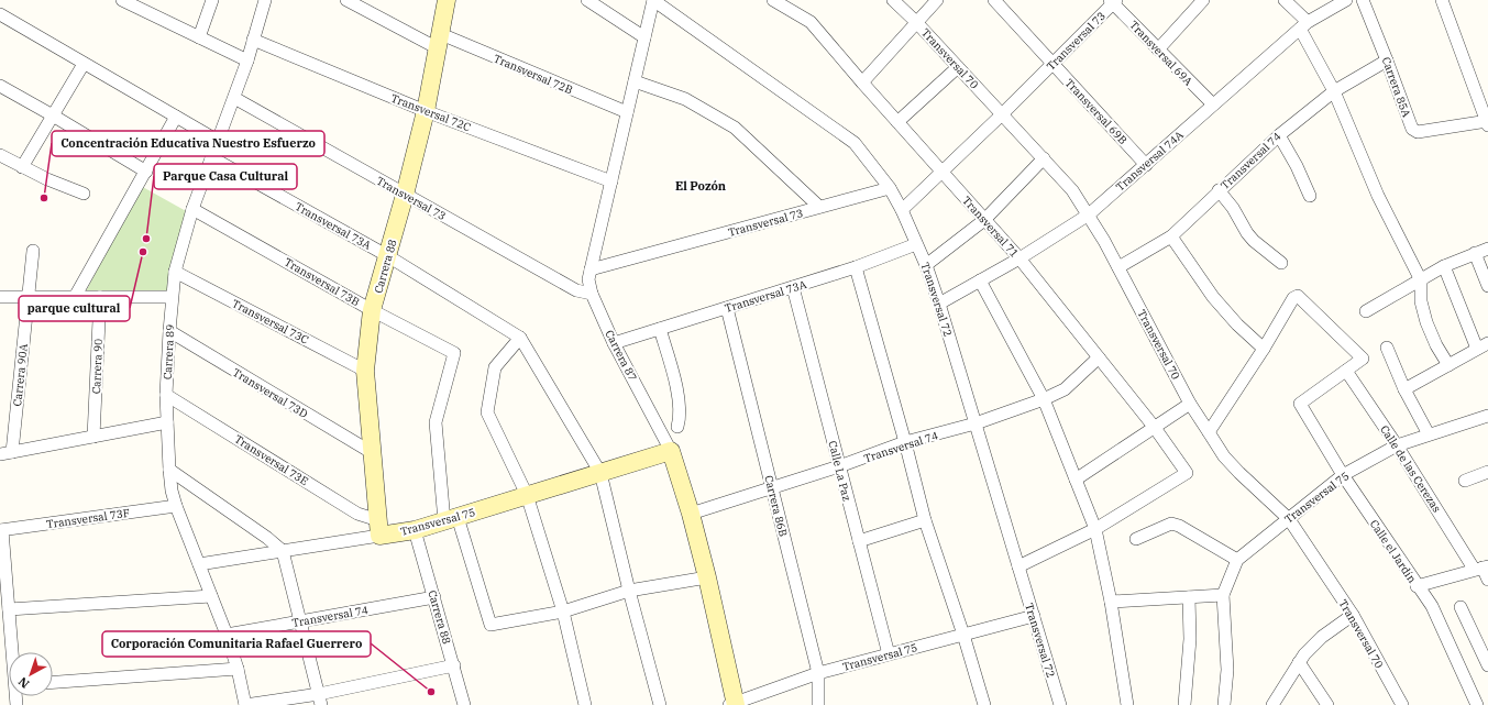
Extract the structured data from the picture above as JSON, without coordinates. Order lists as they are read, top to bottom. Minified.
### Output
{"streets":{"street":["Transversal 73","Transversal 69A","Transversal 70","Transversal 72B","Carrera 85A","Transversal 69B","Transversal 72C","Transversal 74A","Transversal 74","Transversal 73A","Transversal 71","Carrera 88","Transversal 73B","Transversal 72","Transversal 73C","Carrera 89","Carrera 87","Carrera 90","Carrera 90A","Transversal 73D","Transversal 73E","Calle de las Cerezas","Calle La Paz","Transversal 75","Carrera 86B","Transversal 73F","Calle el Jardín"]},"crossings":[["Transversal 73","Transversal 69A"],["Transversal 73","Transversal 70"],["Transversal 73","Transversal 69B"],["Transversal 73","Transversal 71"],["Transversal 73","Carrera 88"],["Transversal 73","Transversal 72"],["Transversal 73","Carrera 89"],["Transversal 73","Carrera 87"],["Transversal 69A","Transversal 74A"],["Transversal 70","Transversal 74A"],["Transversal 70","Transversal 74"],["Transversal 70","Transversal 75"],["Transversal 72B","Carrera 88"],["Transversal 72B","Carrera 87"],["Carrera 85A","Transversal 74"],["Transversal 69B","Transversal 74A"],["Transversal 72C","Carrera 88"],["Transversal 72C","Carrera 89"],["Transversal 72C","Carrera 87"],["Transversal 74A","Transversal 71"],["Transversal 74A","Transversal 72"],["Transversal 74","Transversal 71"],["Transversal 74","Carrera 88"],["Transversal 74","Transversal 72"],["Transversal 74","Carrera 89"],["Transversal 74","Carrera 87"],["Transversal 74","Calle La Paz"],["Transversal 74","Carrera 86B"],["Transversal 73A","Carrera 88"],["Transversal 73A","Transversal 72"],["Transversal 73A","Carrera 89"],["Transversal 73A","Carrera 87"],["Transversal 73A","Calle La Paz"],["Transversal 73A","Carrera 86B"],["Carrera 88","Transversal 73B"],["Carrera 88","Transversal 73C"],["Carrera 88","Transversal 73D"],["Carrera 88","Transversal 73E"],["Carrera 88","Transversal 75"],["Transversal 73B","Carrera 89"],["Transversal 73B","Transversal 75"],["Transversal 72","Carrera 87"],["Transversal 72","Transversal 75"],["Transversal 73C","Carrera 89"],["Carrera 89","Transversal 73D"],["Carrera 89","Transversal 73E"],["Carrera 89","Transversal 75"],["Carrera 89","Transversal 73F"],["Carrera 87","Transversal 75"],["Transversal 73E","Transversal 75"],["Calle de las Cerezas","Transversal 75"],["Calle de las Cerezas","Calle el Jardín"],["Calle La Paz","Transversal 75"],["Transversal 75","Carrera 86B"],["Transversal 75","Calle el Jardín"]],"districts":["El Pozón"],"places":["Concentración Educativa Nuestro Esfuerzo","Parque Casa Cultural","parque cultural","Corporación Comunitaria Rafael Guerrero"],"north":"bottom left"}
